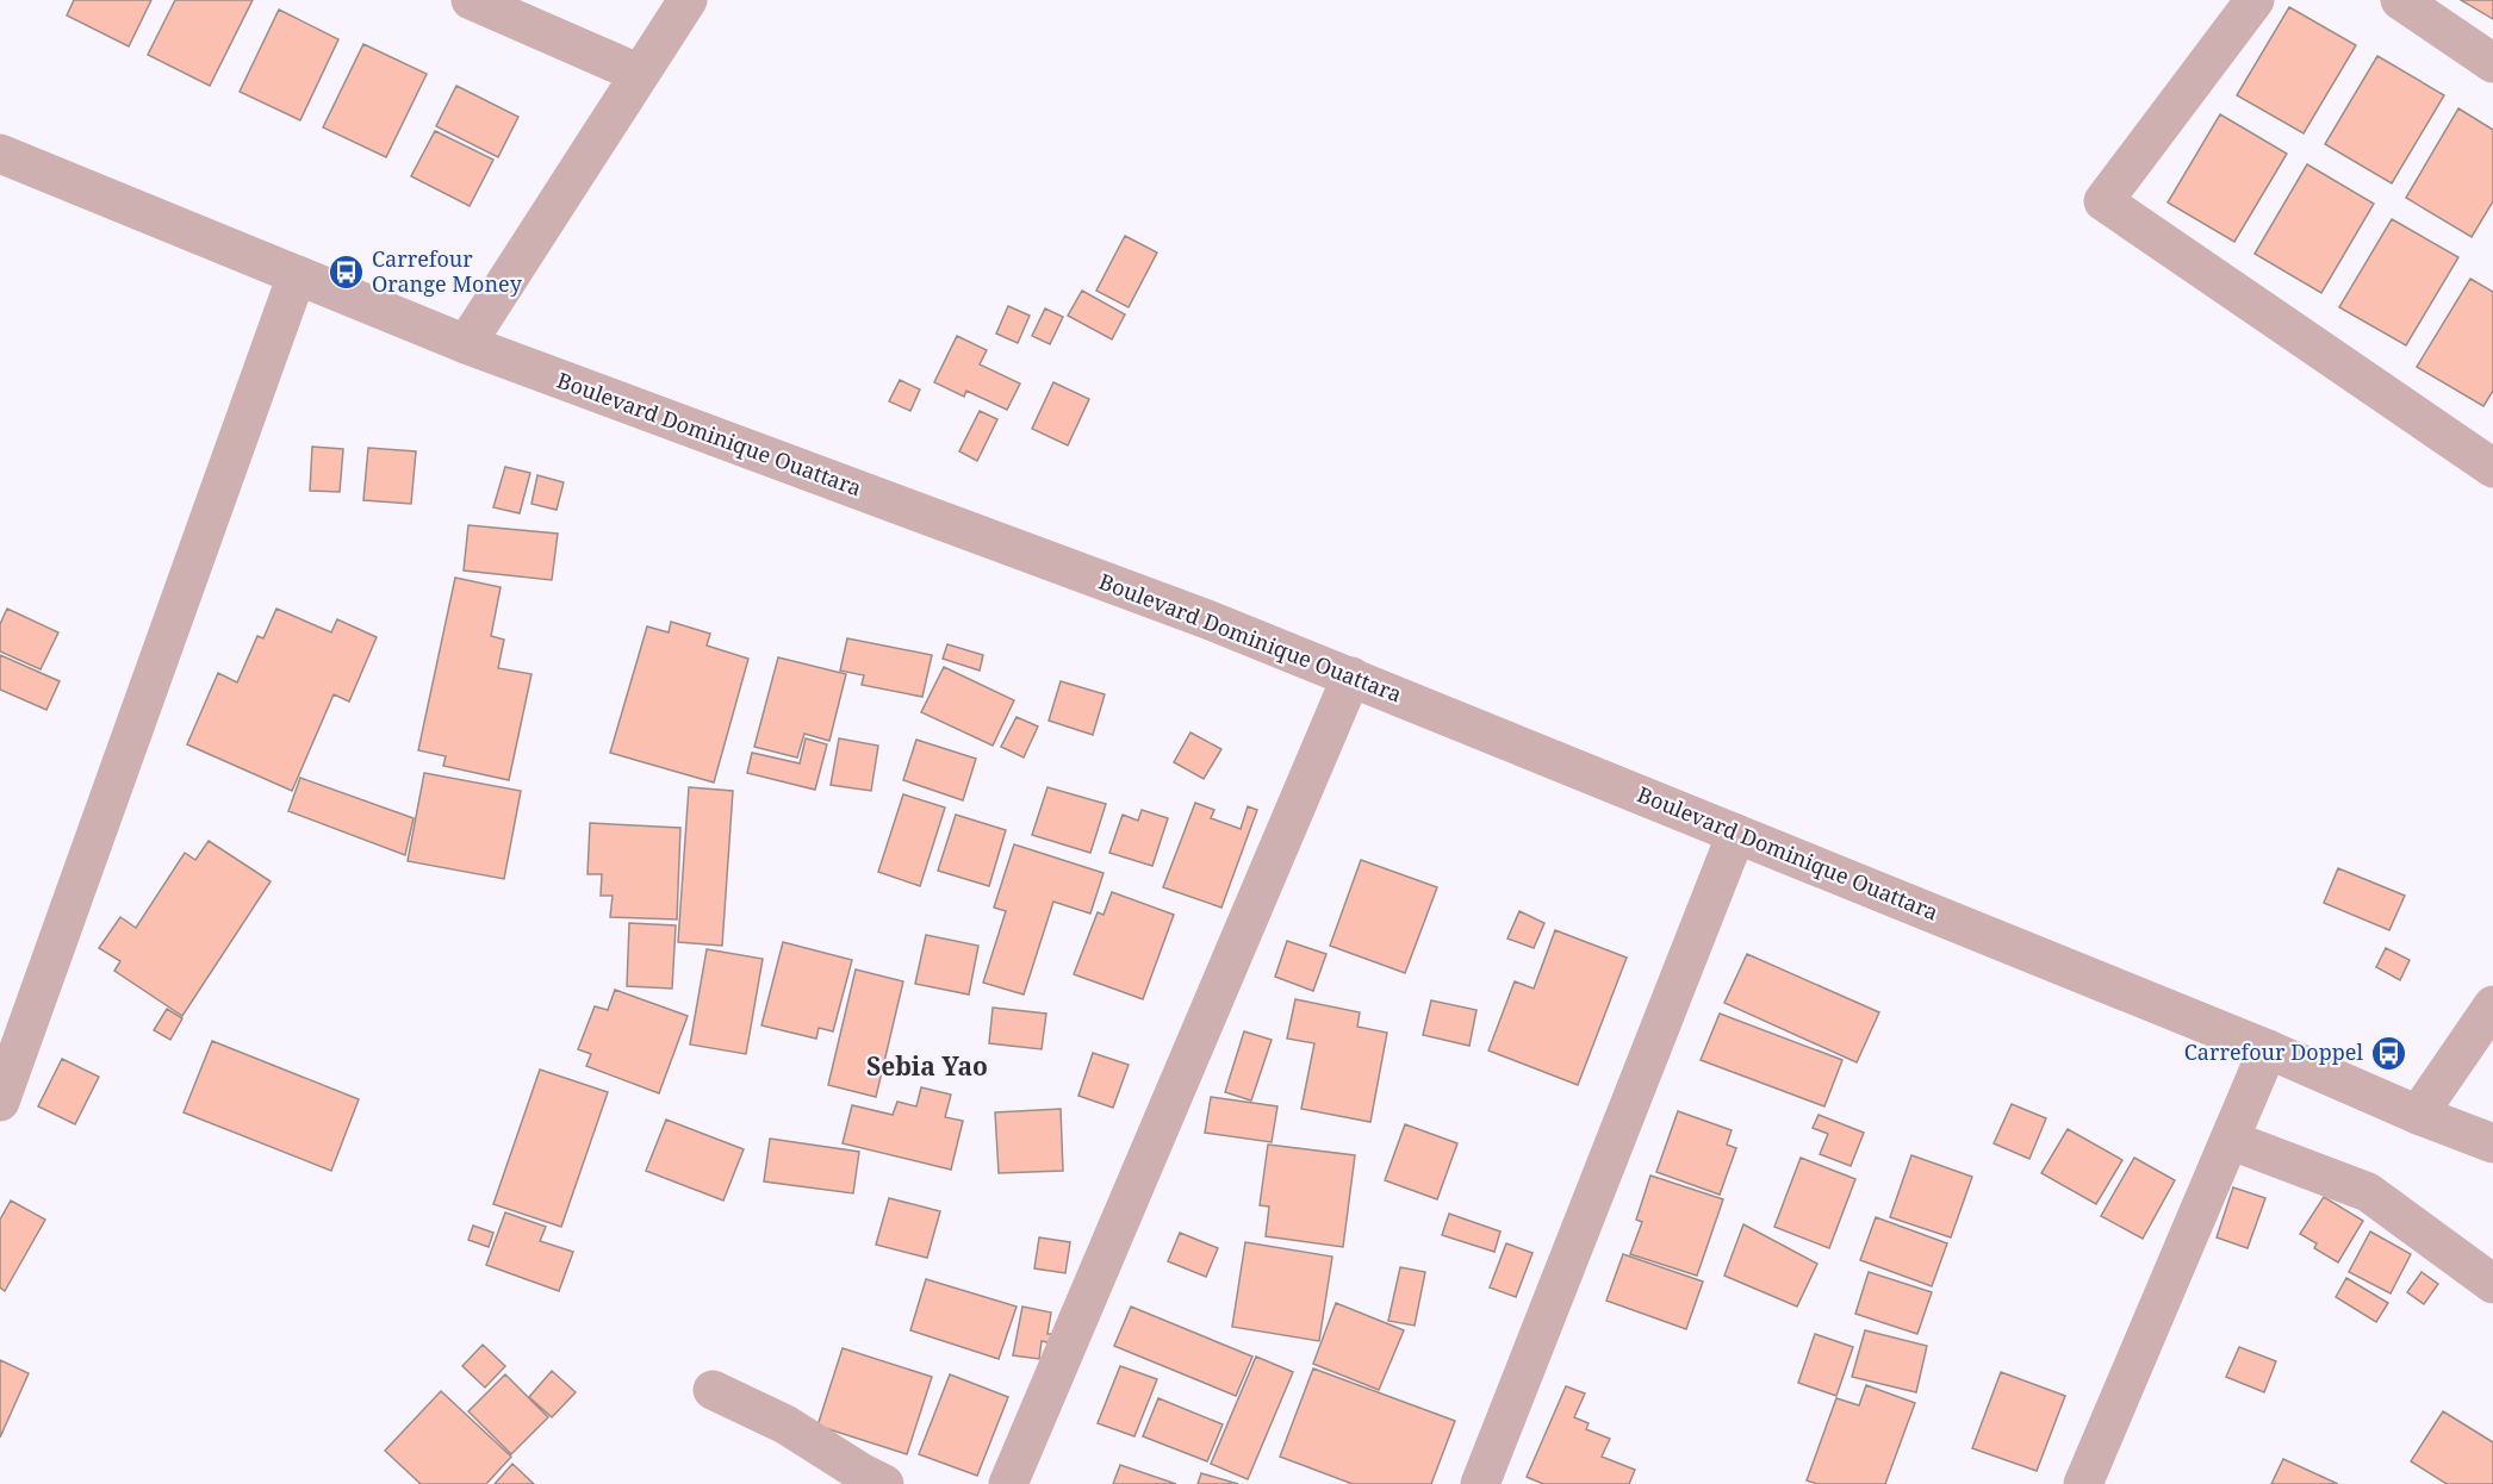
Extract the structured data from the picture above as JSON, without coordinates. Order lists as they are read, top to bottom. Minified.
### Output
{"streets":{"street":["Boulevard Dominique Ouattara"]},"districts":["Sebia Yao"],"places":{"bus stop":["Carrefour Orange Money","Carrefour Doppel"]}}
